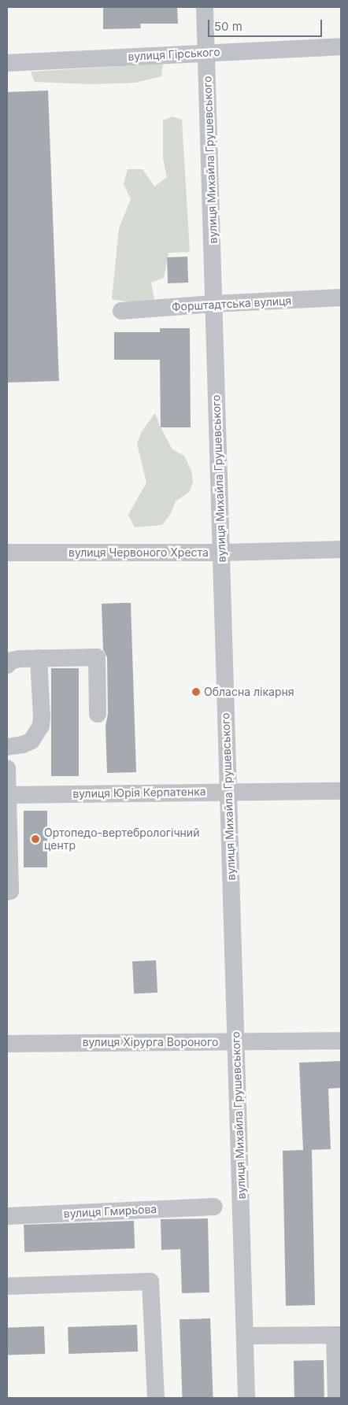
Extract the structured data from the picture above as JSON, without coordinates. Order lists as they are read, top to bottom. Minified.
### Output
{"streets":{"street":["вулиця Гірського","вулиця Михайла Грушевського","Форштадтська вулиця","вулиця Червоного Хреста","вулиця Юрія Керпатенка","вулиця Хірурга Вороного","вулиця Гмирьова"]},"crossings":[["вулиця Гірського","вулиця Михайла Грушевського"],["вулиця Михайла Грушевського","Форштадтська вулиця"],["вулиця Михайла Грушевського","вулиця Червоного Хреста"],["вулиця Михайла Грушевського","вулиця Юрія Керпатенка"],["вулиця Михайла Грушевського","вулиця Хірурга Вороного"]],"places":["Обласна лікарня","Ортопедо-вертебрологічний центр"],"scale_bar":"50 m"}
